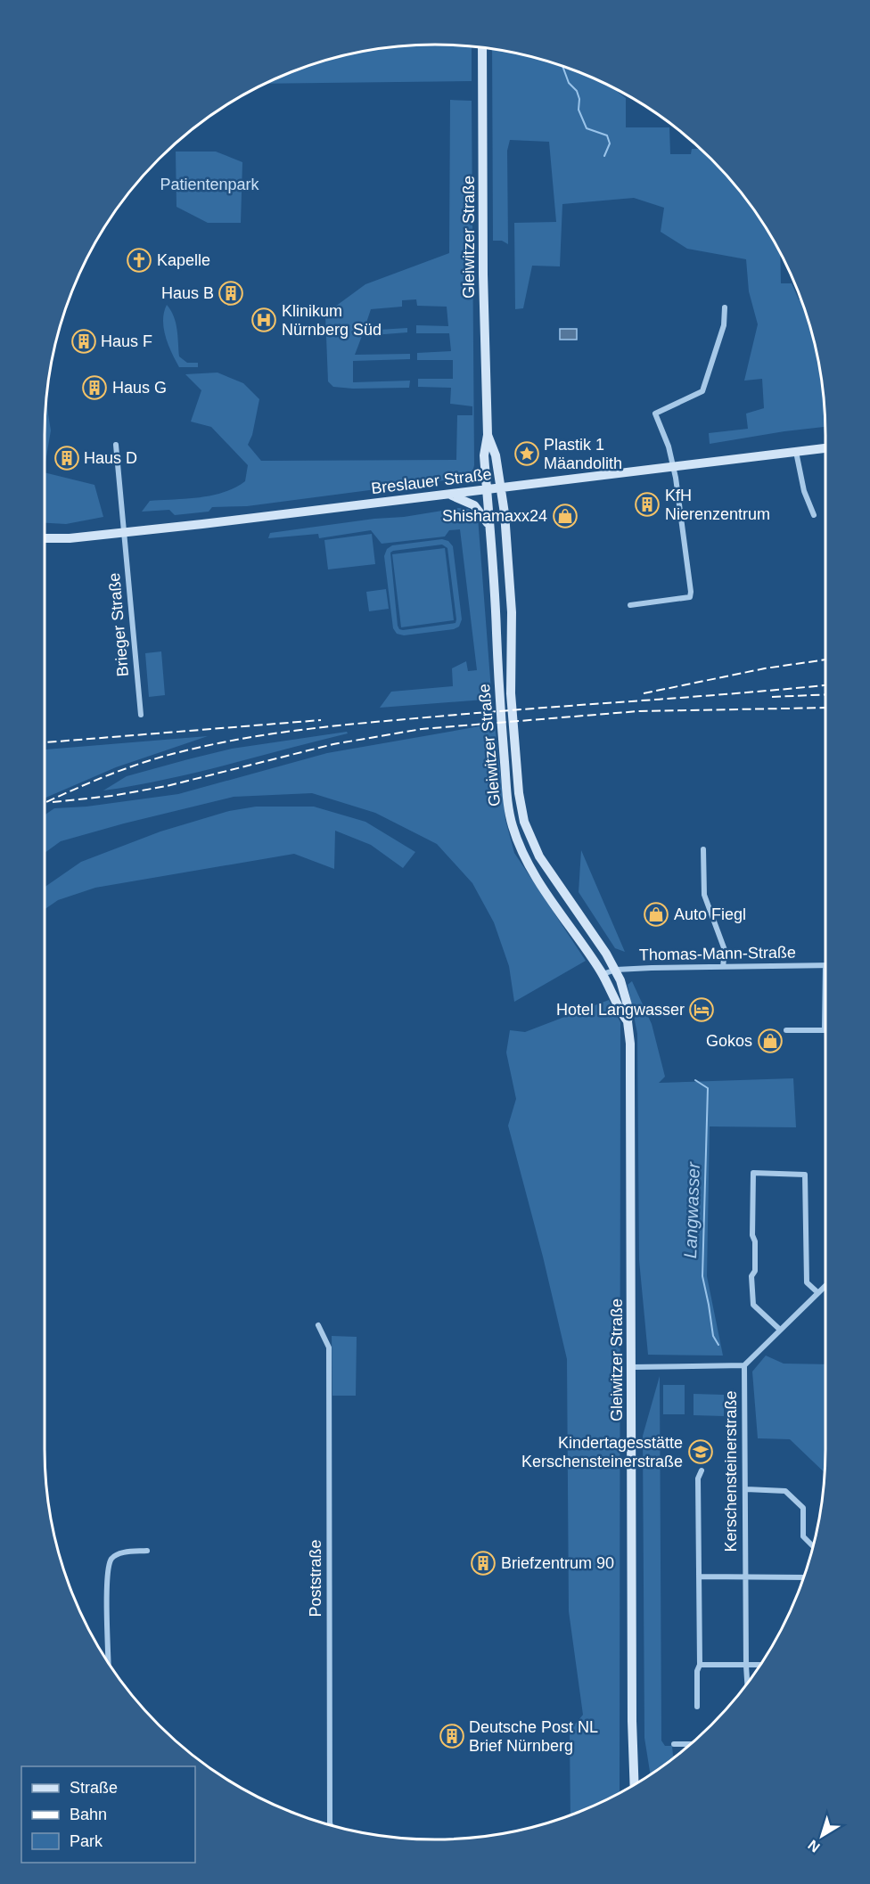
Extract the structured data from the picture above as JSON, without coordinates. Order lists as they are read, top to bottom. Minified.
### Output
{"streets":{"main road":["Gleiwitzer Straße","Breslauer Straße"],"street":["Brieger Straße","Thomas-Mann-Straße","Kerschensteinerstraße","Poststraße"]},"crossings":[["Gleiwitzer Straße","Breslauer Straße"],["Gleiwitzer Straße","Thomas-Mann-Straße"],["Breslauer Straße","Brieger Straße"]],"water":["Langwasser"],"parks":["Patientenpark"],"places":{"church":["Kapelle"],"building":["Haus B","Haus F","Haus G","Haus D","KfH Nierenzentrum","Briefzentrum 90","Deutsche Post NL Brief Nürnberg"],"hospital":["Klinikum Nürnberg Süd"],"place":["Plastik 1 Mäandolith"],"shop":["Shishamaxx24","Auto Fiegl","Gokos"],"hotel":["Hotel Langwasser"],"school or university":["Kindertagesstätte Kerschensteinerstraße"]},"legend":["Straße","Bahn","Park"],"north":"bottom left"}
